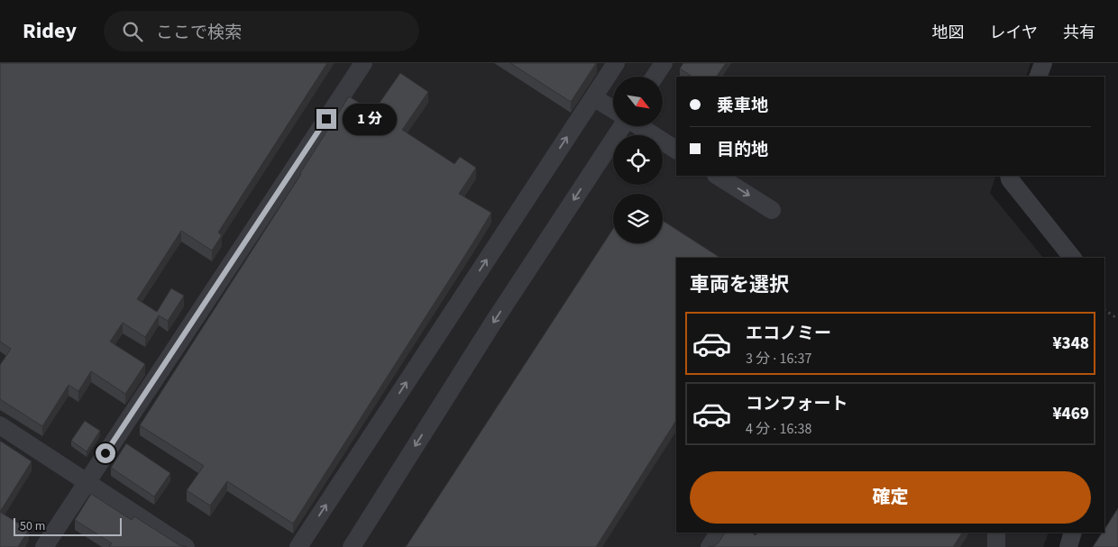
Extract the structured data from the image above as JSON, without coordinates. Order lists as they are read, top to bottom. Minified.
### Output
{"scale_bar":"50 m","north":"bottom right","page":{"header":"Ridey","search":"ここで検索","nav":["地図","レイヤ","共有"],"banner":["乗車地","目的地"],"bubble":"1 分","heading":"車両を選択","list":[{"name":"エコノミー","note":"3 分 · 16:37","value":"¥348"},{"name":"コンフォート","note":"4 分 · 16:38","value":"¥469"}],"buttons":"確定","scale":"50 m"}}
